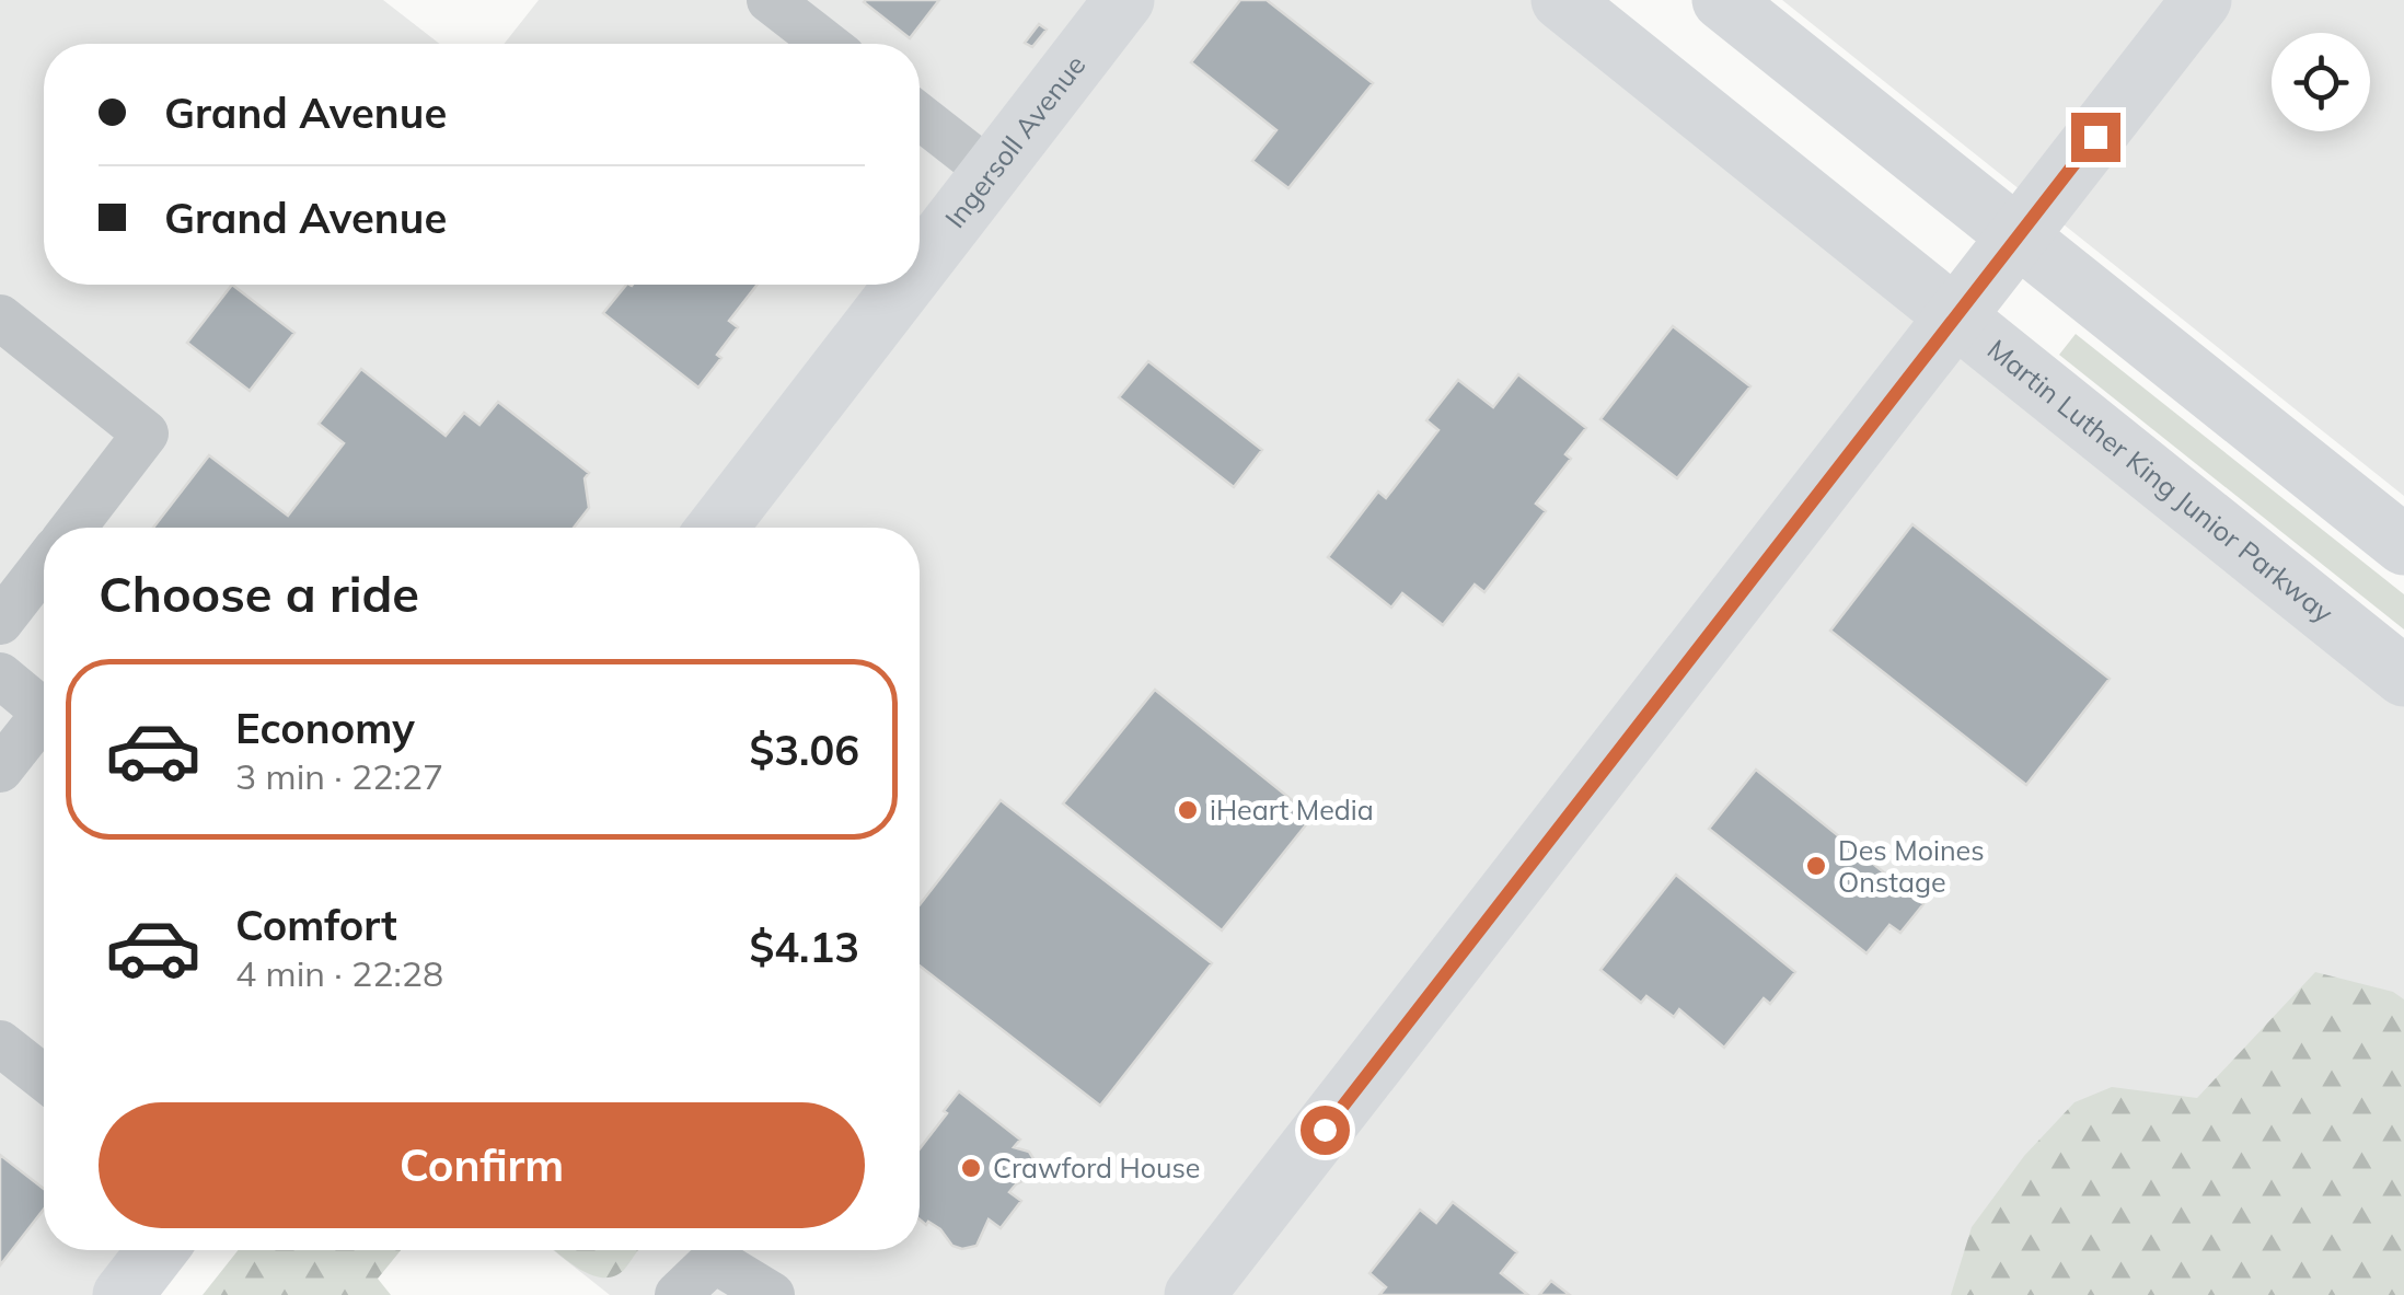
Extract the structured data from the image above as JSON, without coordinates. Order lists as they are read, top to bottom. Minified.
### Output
{"streets":{"main road":["Ingersoll Avenue","Martin Luther King Junior Parkway"]},"places":["iHeart Media","Des Moines Onstage","Crawford House"],"page":{"banner":["Grand Avenue","Grand Avenue"],"heading":"Choose a ride","list":[{"name":"Economy","note":"3 min · 22:27","value":"$3.06"},{"name":"Comfort","note":"4 min · 22:28","value":"$4.13"}],"buttons":"Confirm"}}
